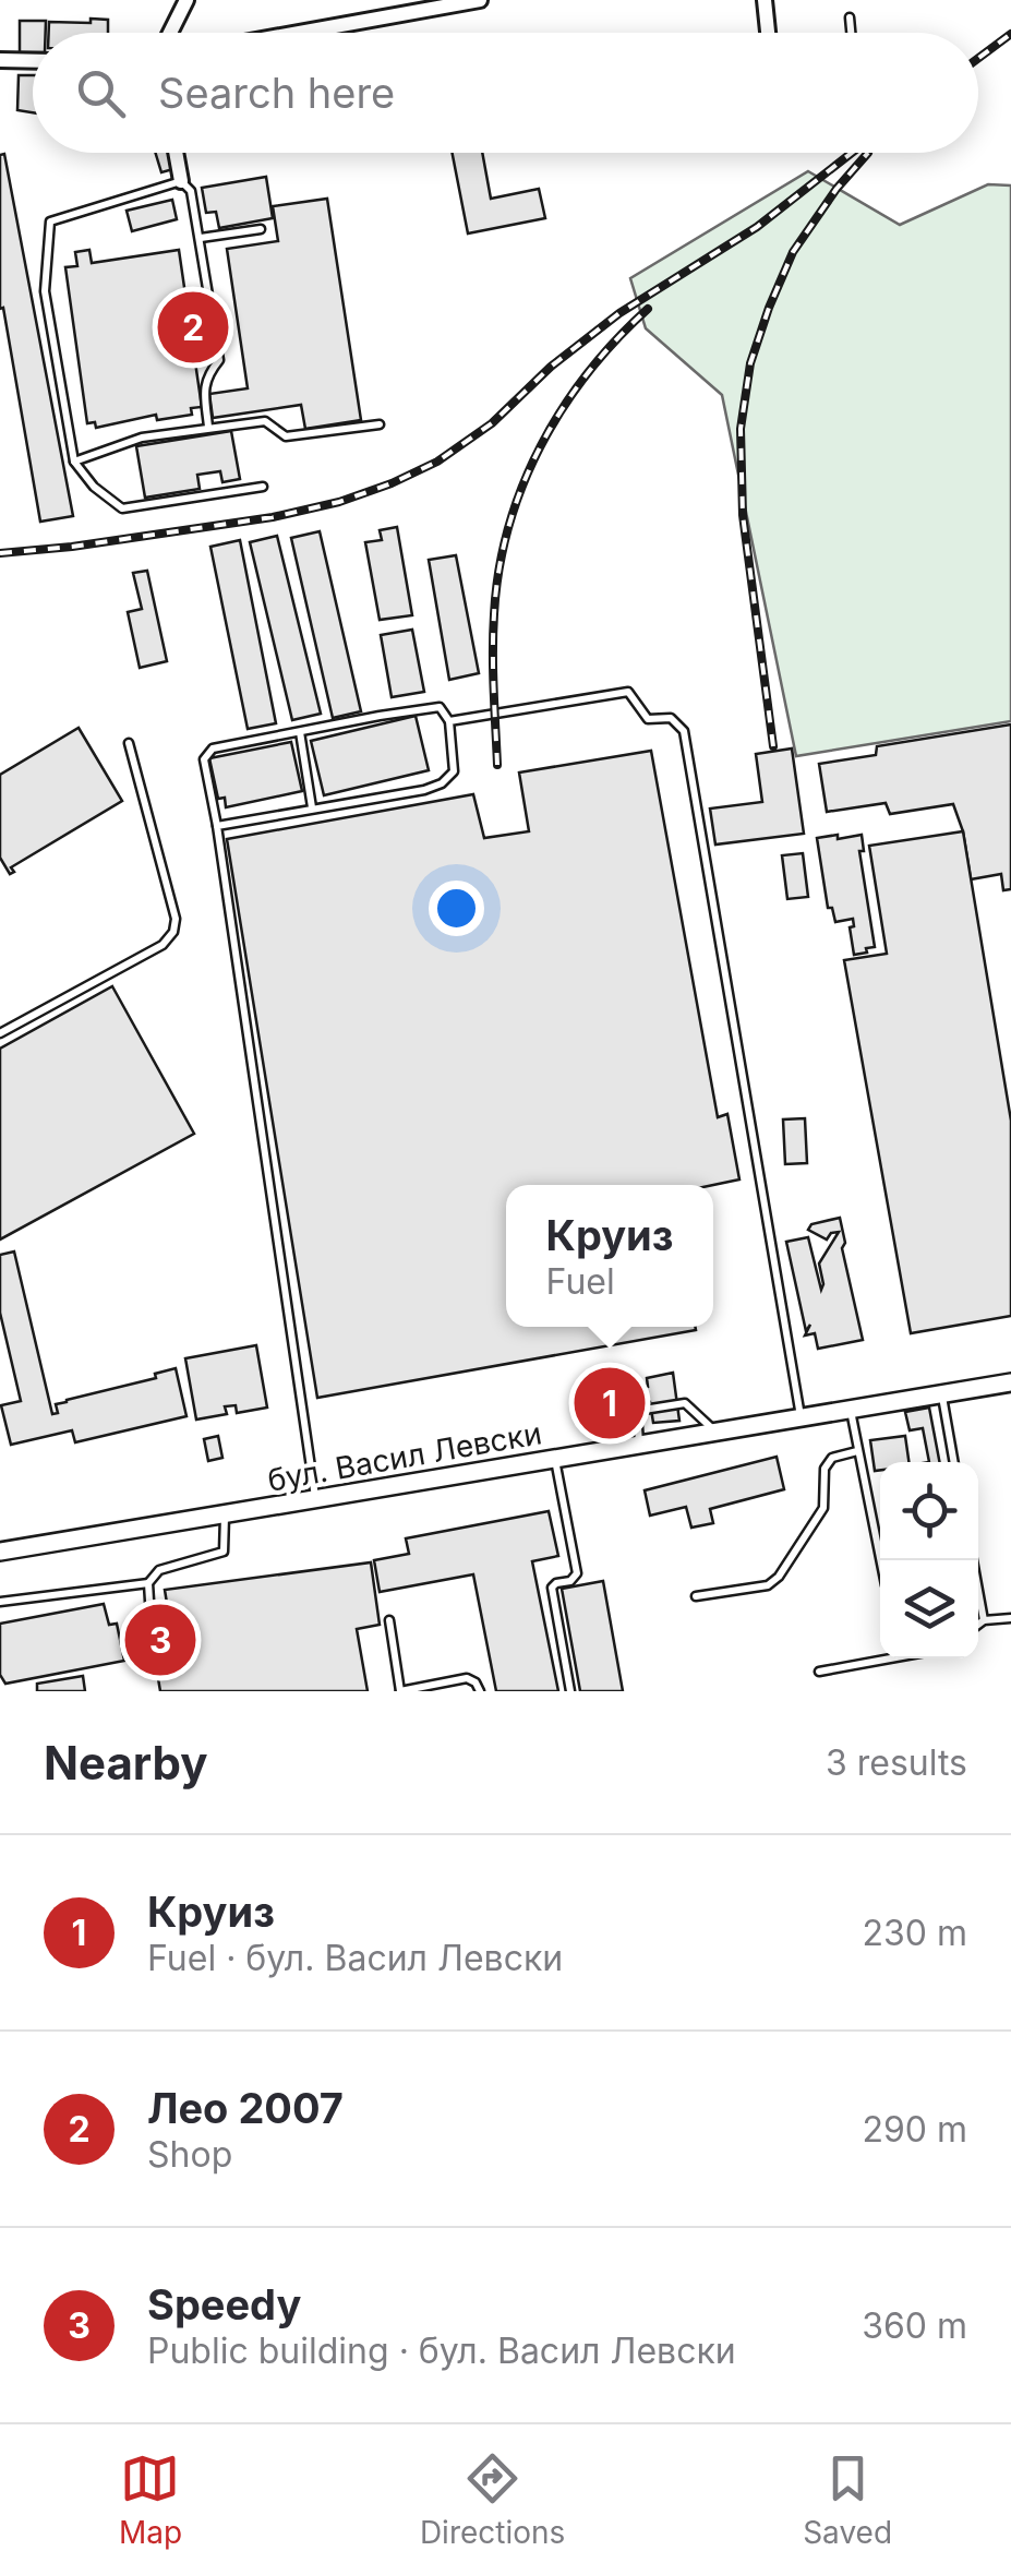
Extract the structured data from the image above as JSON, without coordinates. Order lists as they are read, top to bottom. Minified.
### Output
{"streets":{"street":["бул. Васил Левски"]},"page":{"search":"Search here","pins":["2","1","3"],"popup":["Круиз","Fuel"],"heading":["Nearby","3 results"],"list":[{"mark":"1","name":"Круиз","note":"Fuel · бул. Васил Левски","value":"230 m"},{"mark":"2","name":"Лео 2007","note":"Shop","value":"290 m"},{"mark":"3","name":"Speedy","note":"Public building · бул. Васил Левски","value":"360 m"}],"nav":["Map","Directions","Saved"]}}
